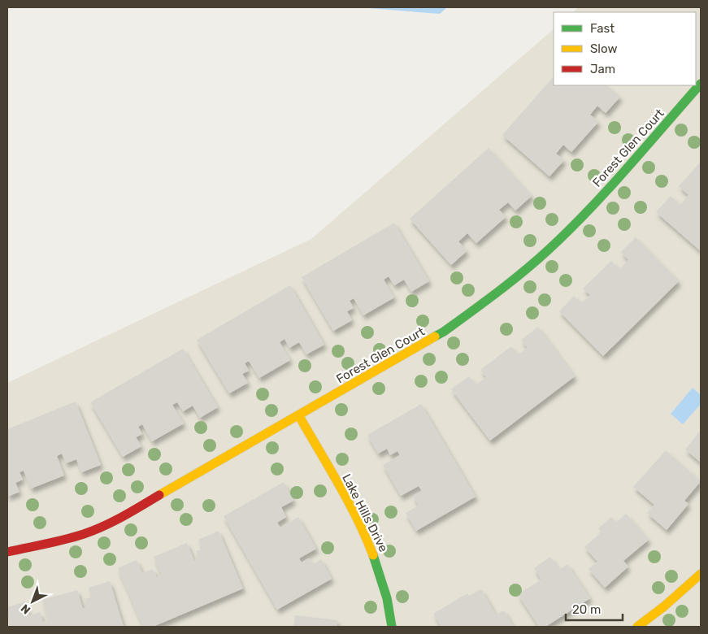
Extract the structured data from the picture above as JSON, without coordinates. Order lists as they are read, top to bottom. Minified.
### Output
{"streets":{"street":["Forest Glen Court","Lake Hills Drive"]},"crossings":[["Forest Glen Court","Lake Hills Drive"]],"legend":["Fast","Slow","Jam"],"scale_bar":"20 m","north":"bottom left"}
